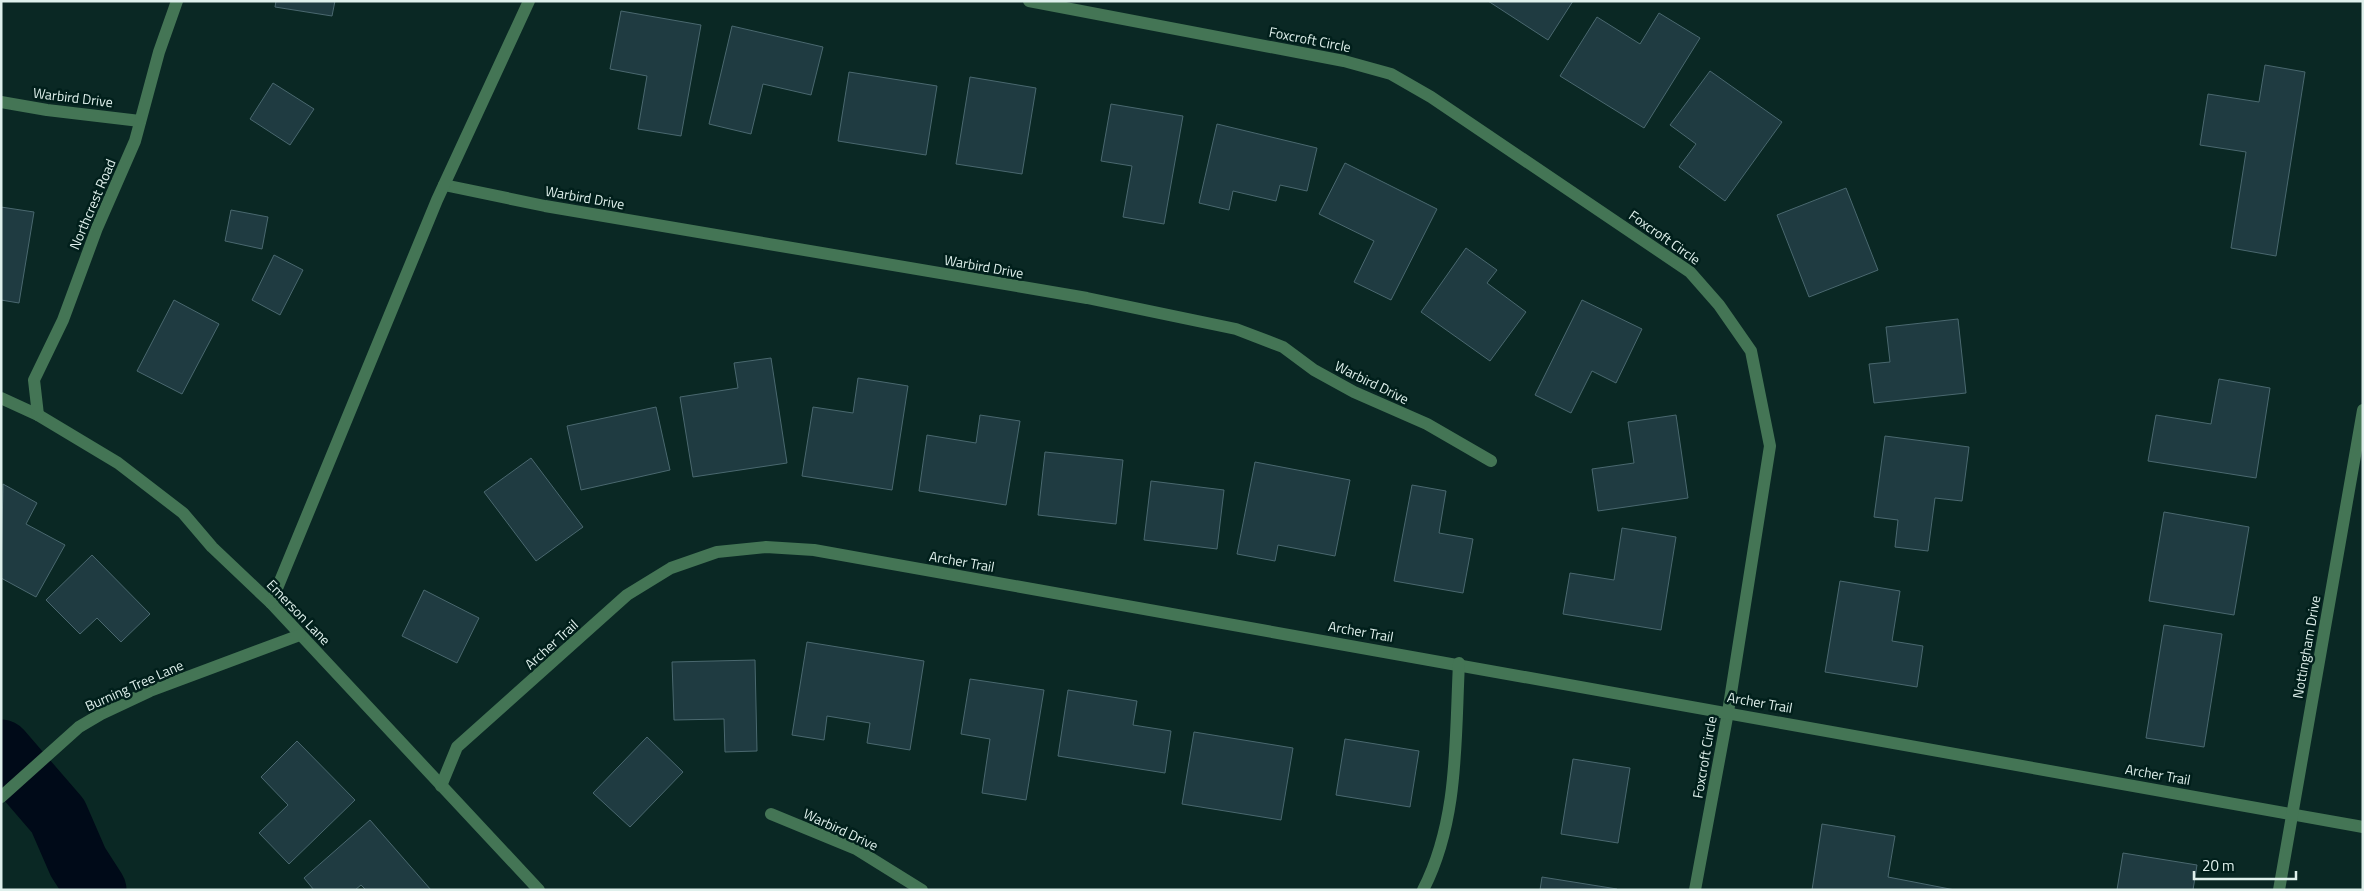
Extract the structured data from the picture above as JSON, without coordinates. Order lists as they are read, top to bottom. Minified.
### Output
{"streets":{"street":["Foxcroft Circle","Warbird Drive","Northcrest Road","Archer Trail","Emerson Lane","Nottingham Drive","Burning Tree Lane"]},"crossings":[["Foxcroft Circle","Archer Trail"],["Warbird Drive","Northcrest Road"],["Northcrest Road","Emerson Lane"],["Archer Trail","Emerson Lane"],["Archer Trail","Nottingham Drive"],["Emerson Lane","Burning Tree Lane"]],"scale_bar":"20 m"}
